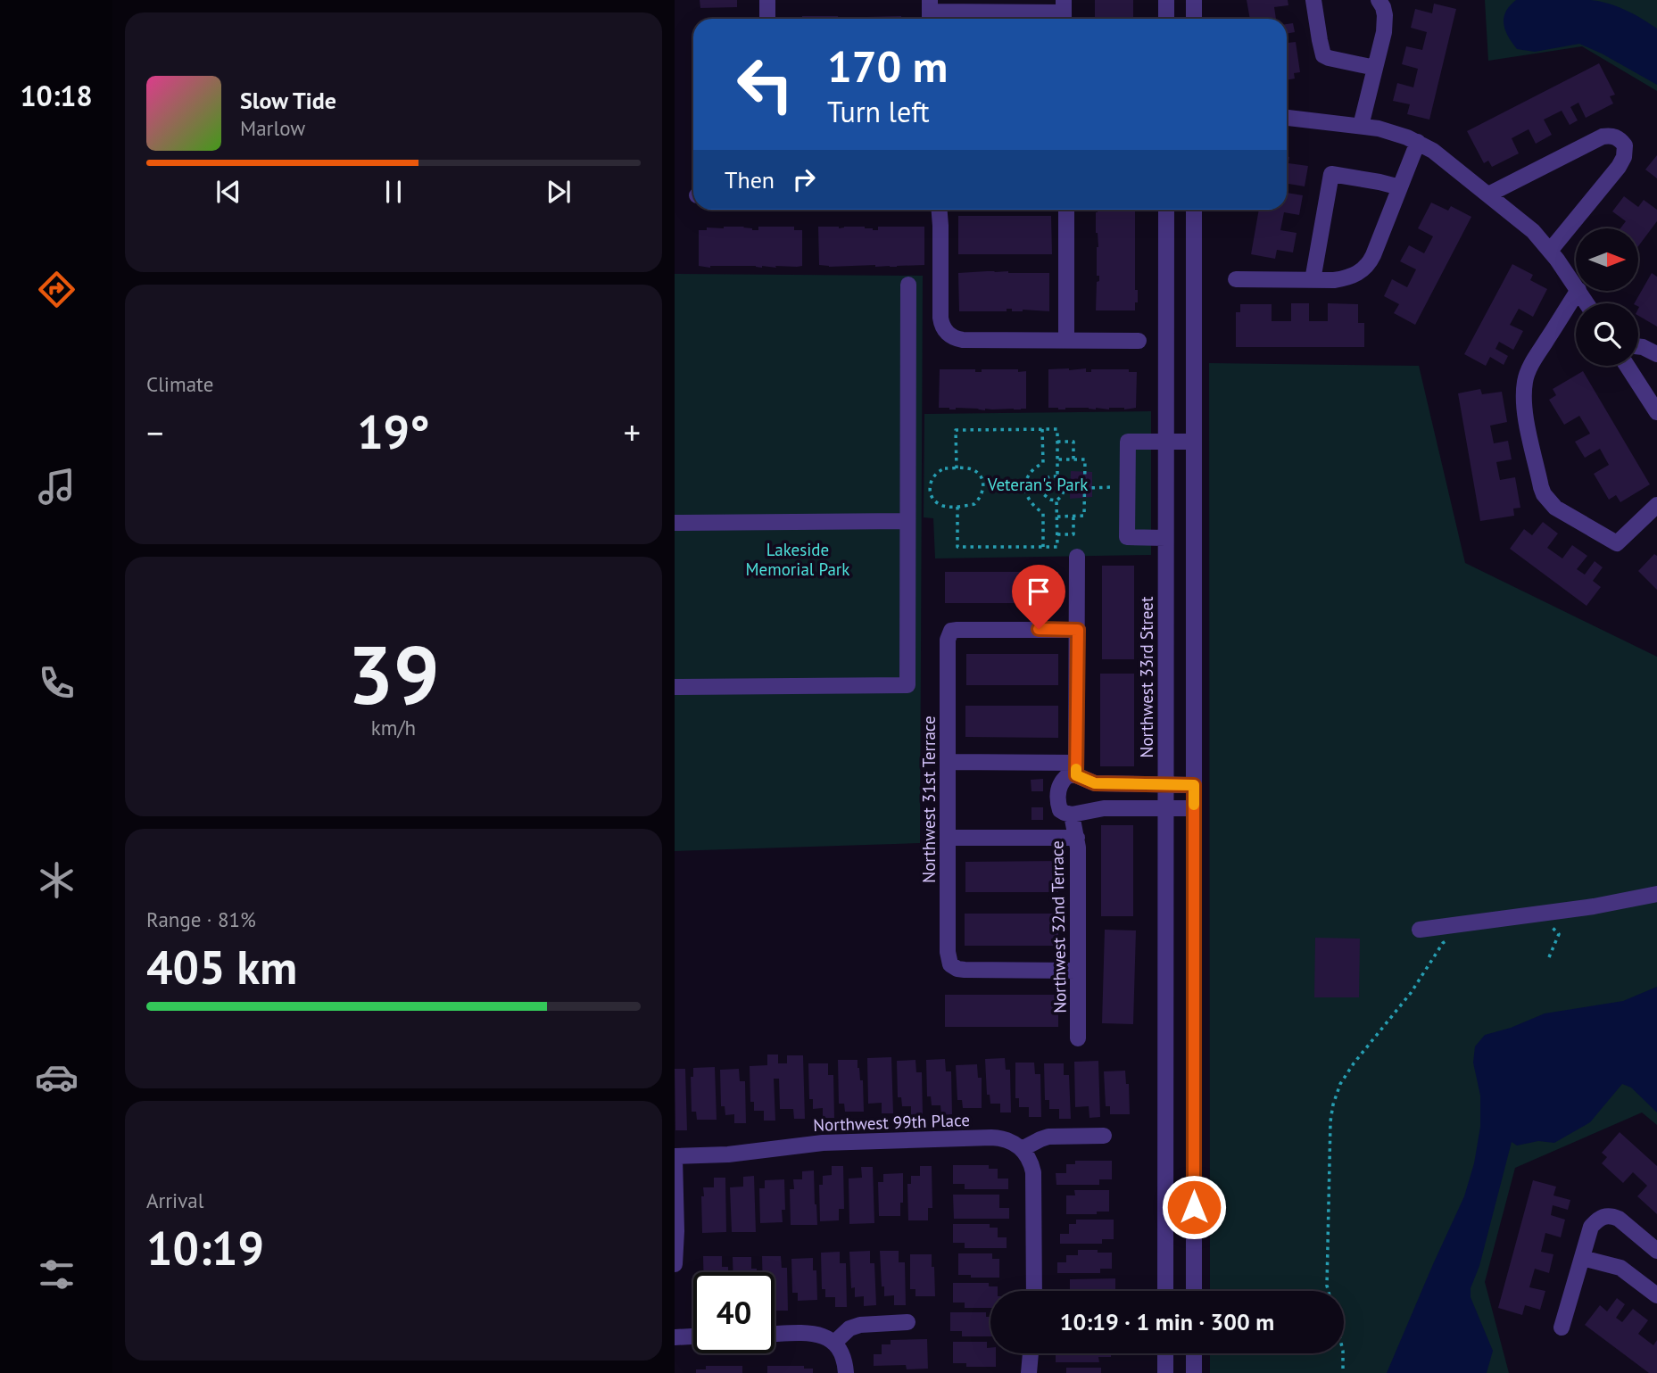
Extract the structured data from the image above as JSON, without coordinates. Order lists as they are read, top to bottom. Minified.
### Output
{"streets":{"street":["Northwest 33rd Street","Northwest 31st Terrace","Northwest 32nd Terrace","Northwest 99th Place"]},"crossings":[["Northwest 31st Terrace","Northwest 32nd Terrace"]],"parks":["Veteran's Park","Lakeside Memorial Park"],"north":"right","page":{"tabs":"10:18","turn":["170 m","Turn left"],"song":["Slow Tide","Marlow"],"then":"Then","tile":["Climate",["39","km/h"],["Range · 81%","405 km"],["Arrival","10:19"]],"heat":["−","19°","+"],"limit":"40","trip":"10:19 · 1 min · 300 m"}}
